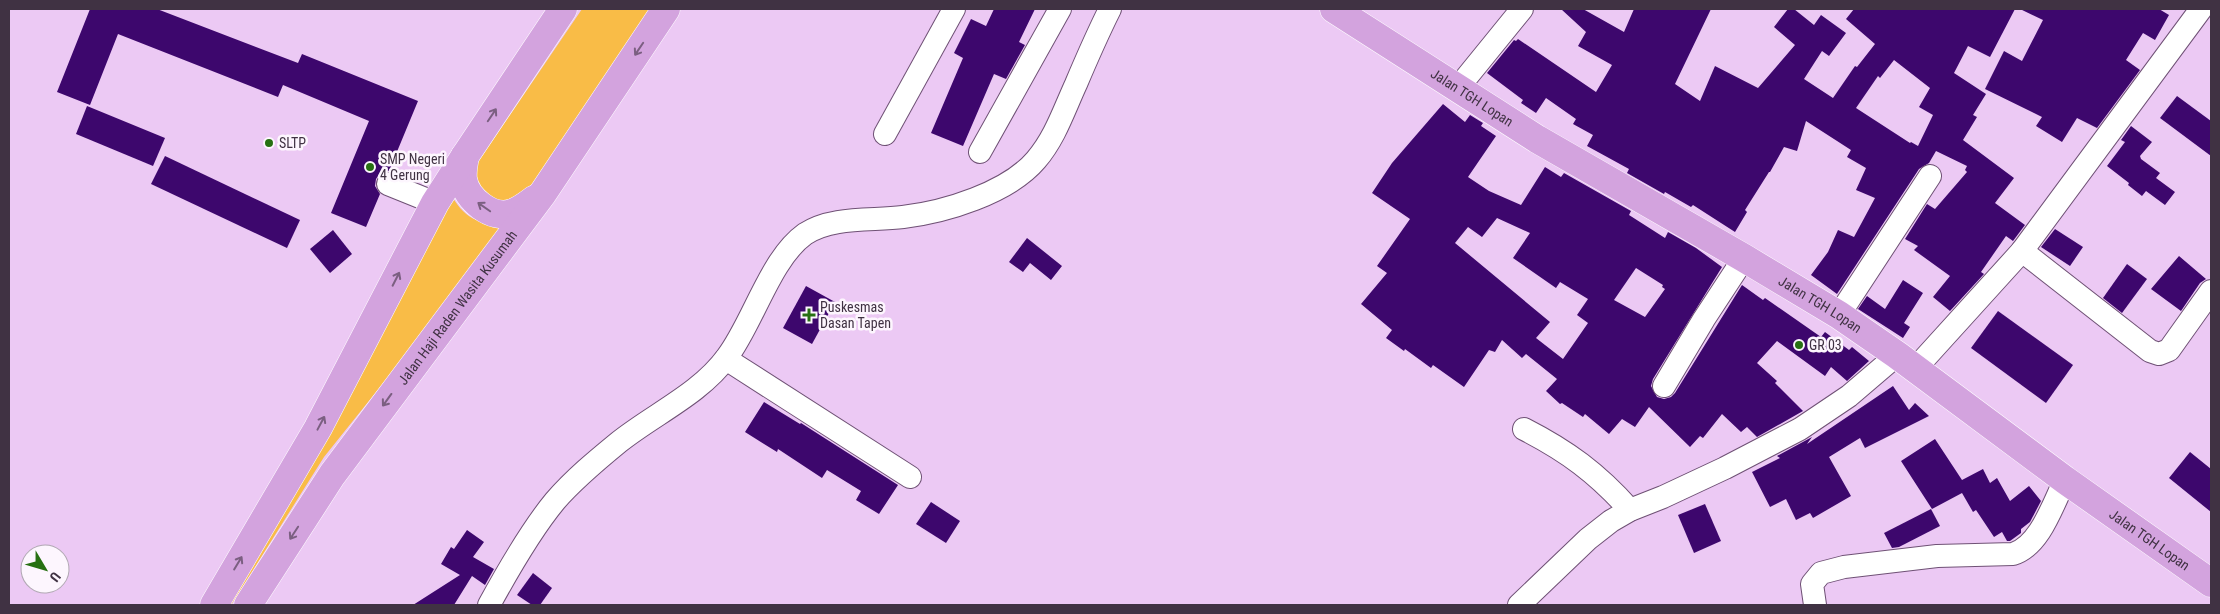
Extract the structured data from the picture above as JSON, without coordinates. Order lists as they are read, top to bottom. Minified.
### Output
{"streets":{"highway":["Jalan TGH Lopan","Jalan Haji Raden Wasita Kusumah"]},"places":{"other":["SLTP","SMP Negeri 4 Gerung","GR 03"],"health":["Puskesmas Dasan Tapen"]},"north":"bottom right"}
